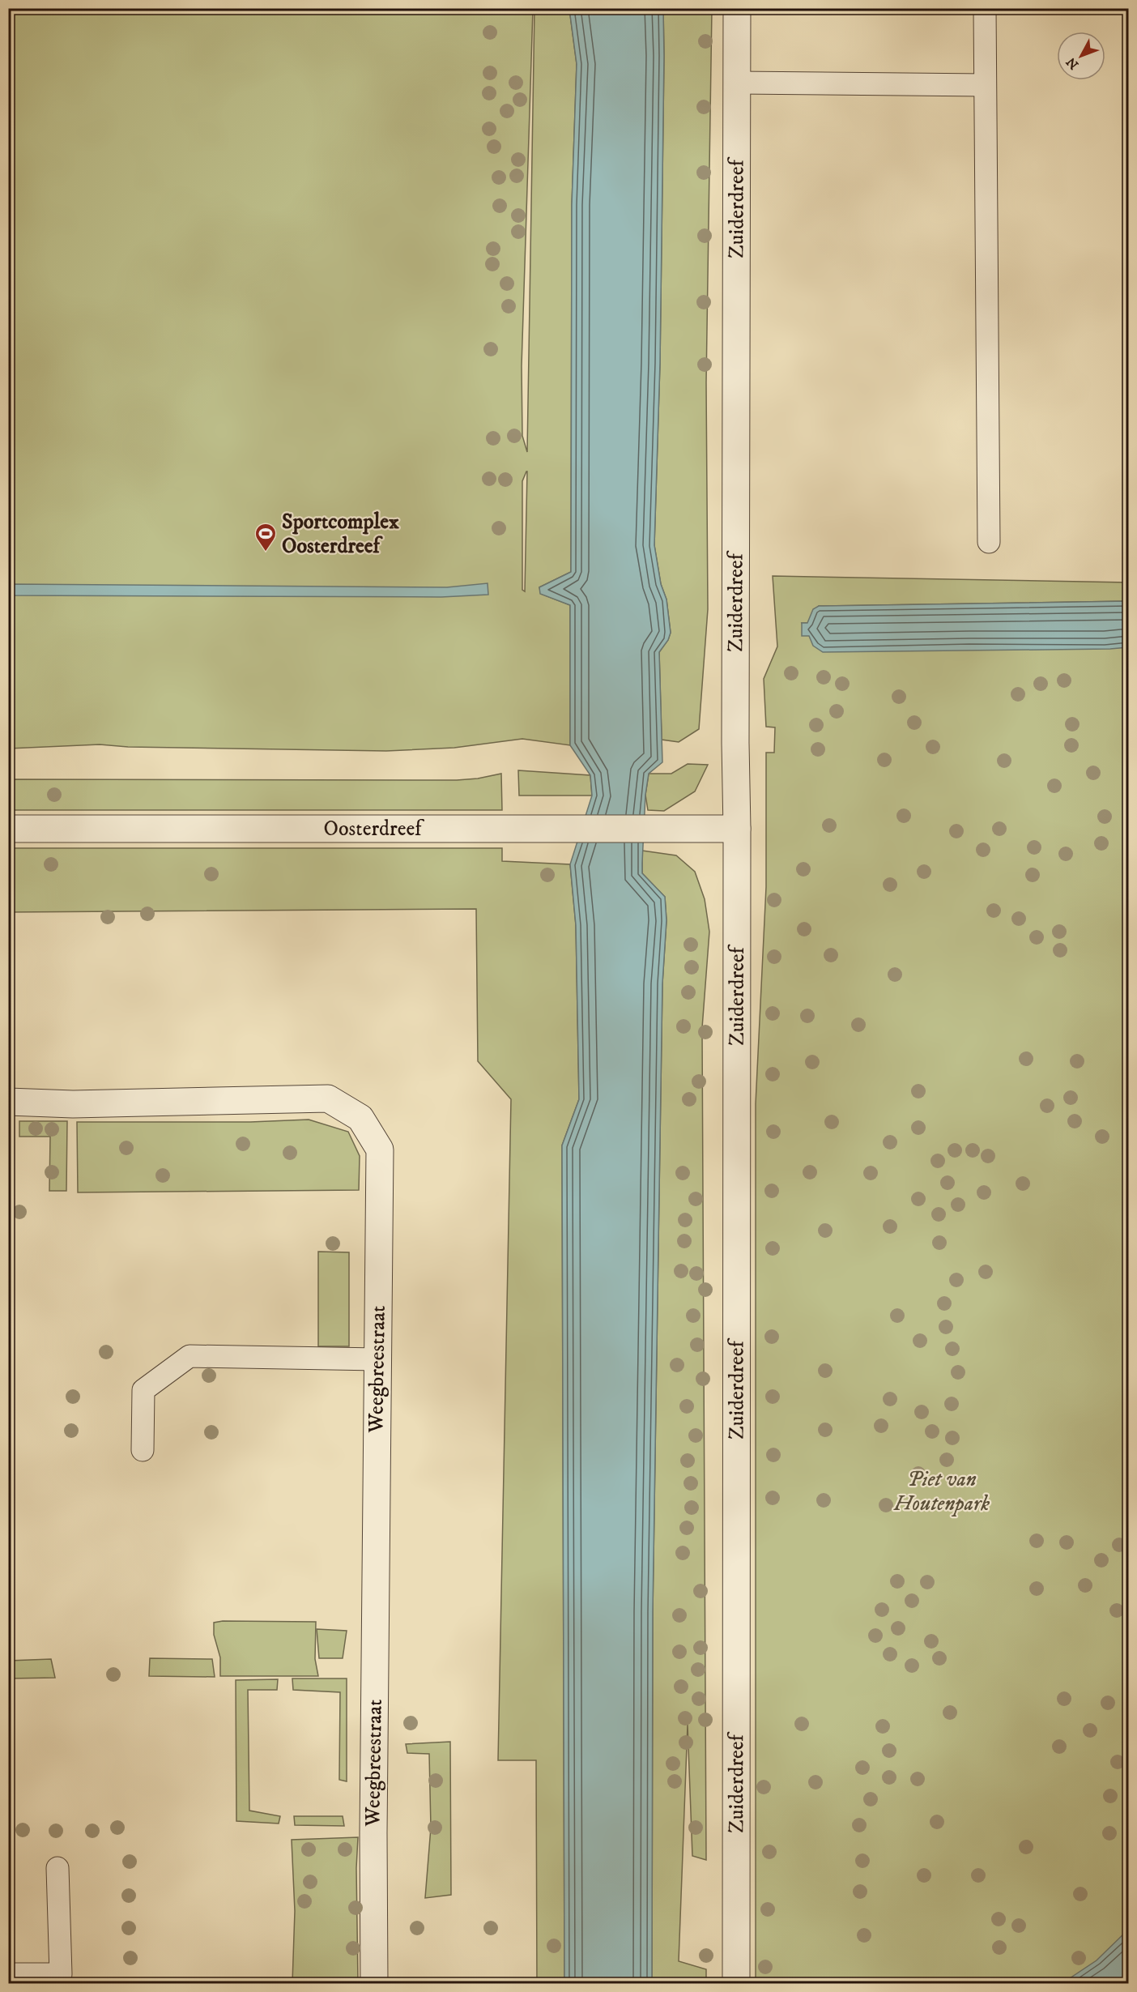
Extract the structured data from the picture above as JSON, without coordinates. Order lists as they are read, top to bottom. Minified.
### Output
{"streets":{"street":["Zuiderdreef","Oosterdreef","Weegbreestraat"]},"crossings":[["Zuiderdreef","Oosterdreef"]],"parks":["Piet van Houtenpark"],"places":{"sports":["Sportcomplex Oosterdreef"]},"north":"bottom left"}
